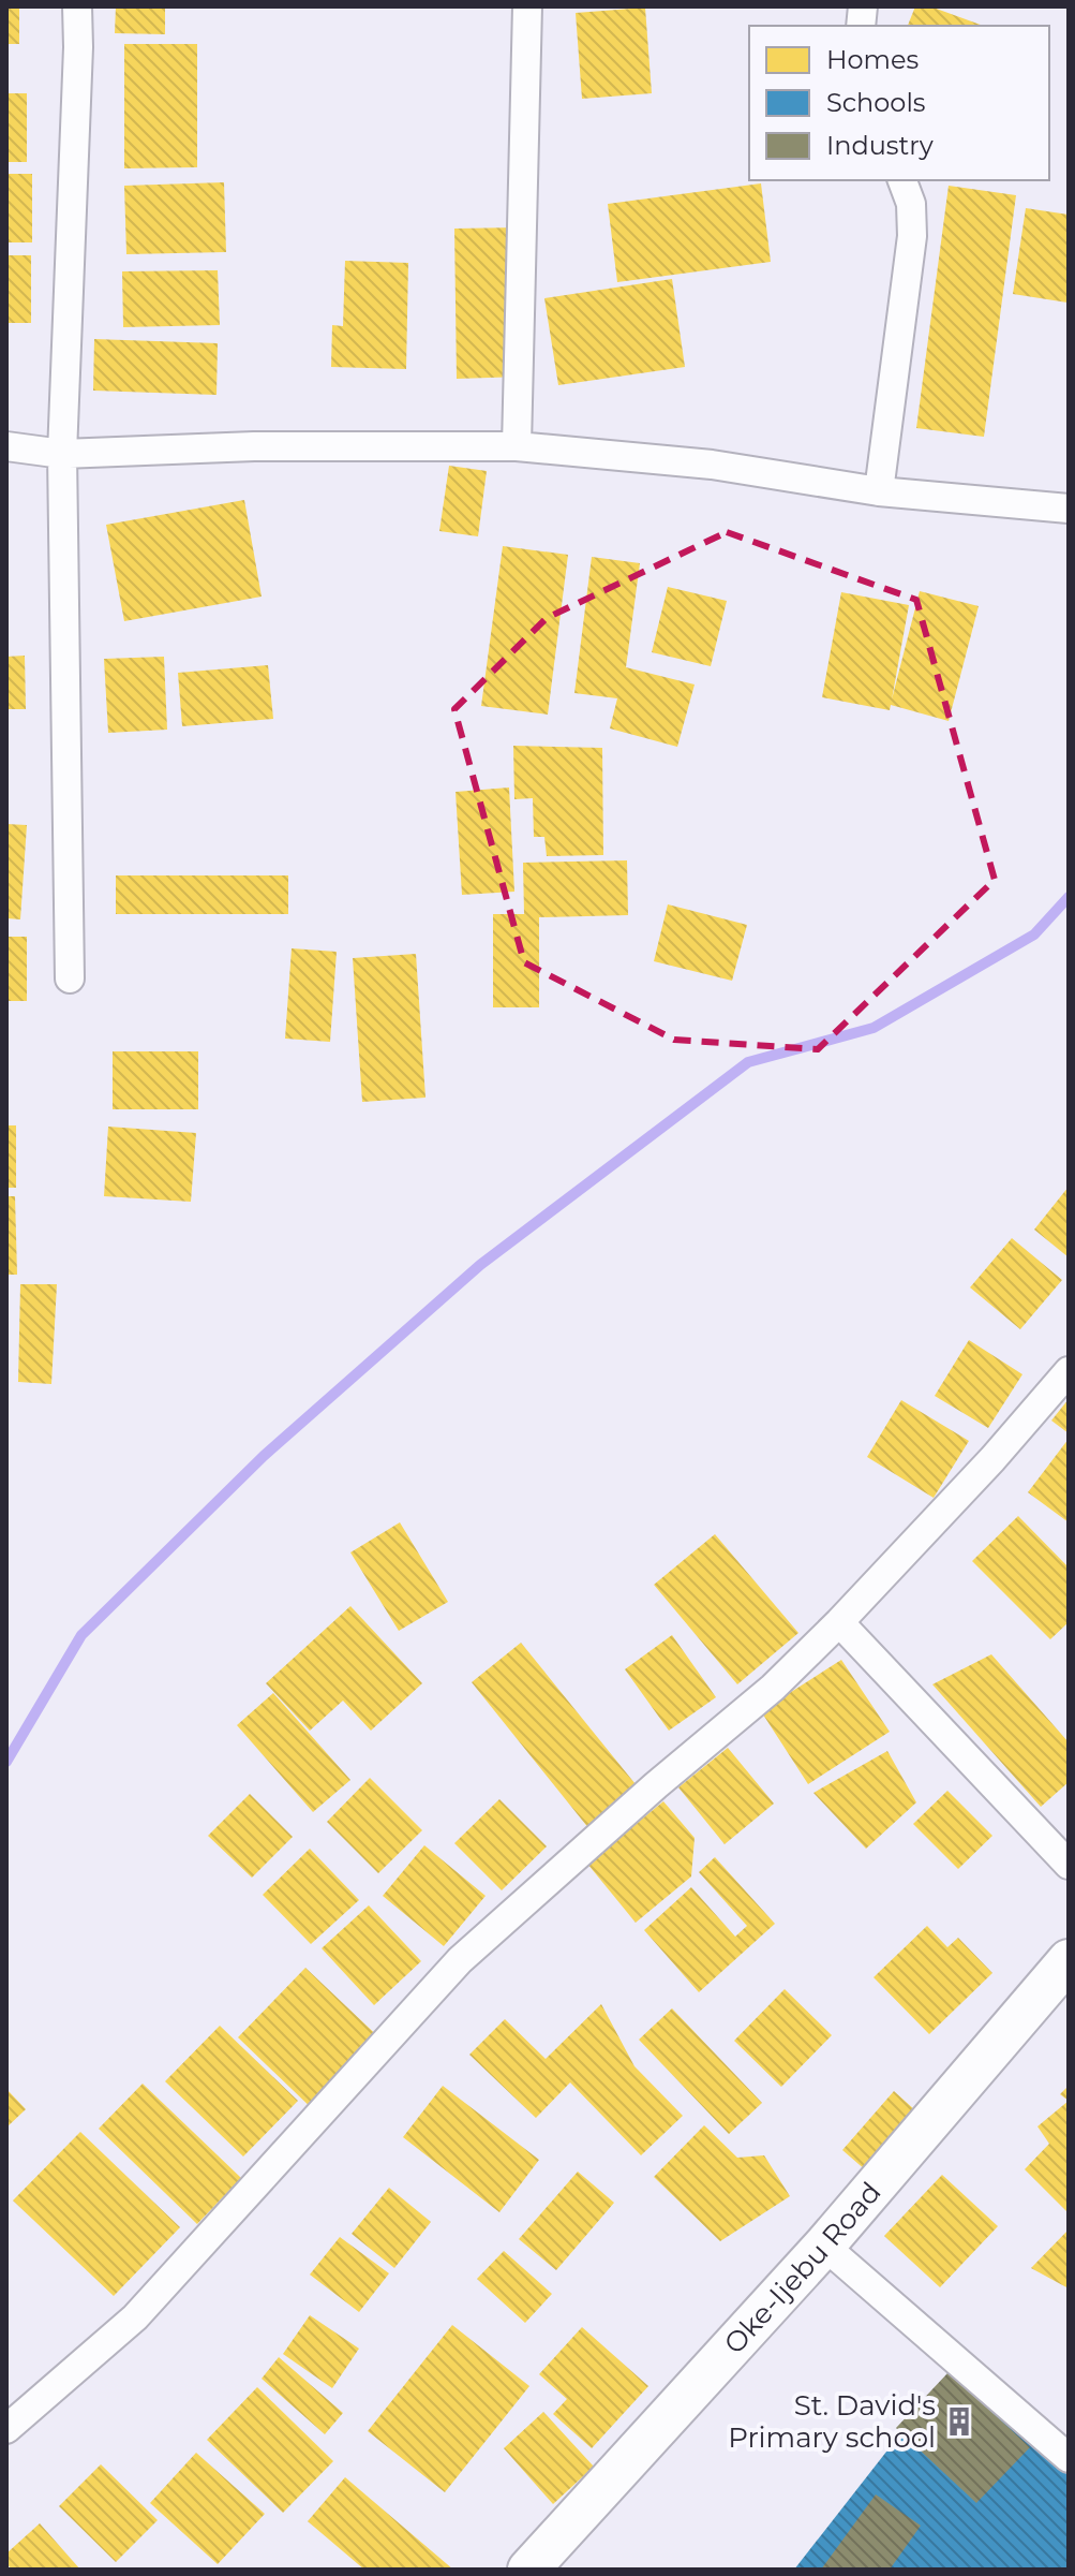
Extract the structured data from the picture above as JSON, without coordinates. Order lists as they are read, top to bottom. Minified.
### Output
{"streets":{"main road":["Oke-Ijebu Road"]},"places":{"building":["St. David's Primary school"]},"legend":["Homes","Schools","Industry"]}
